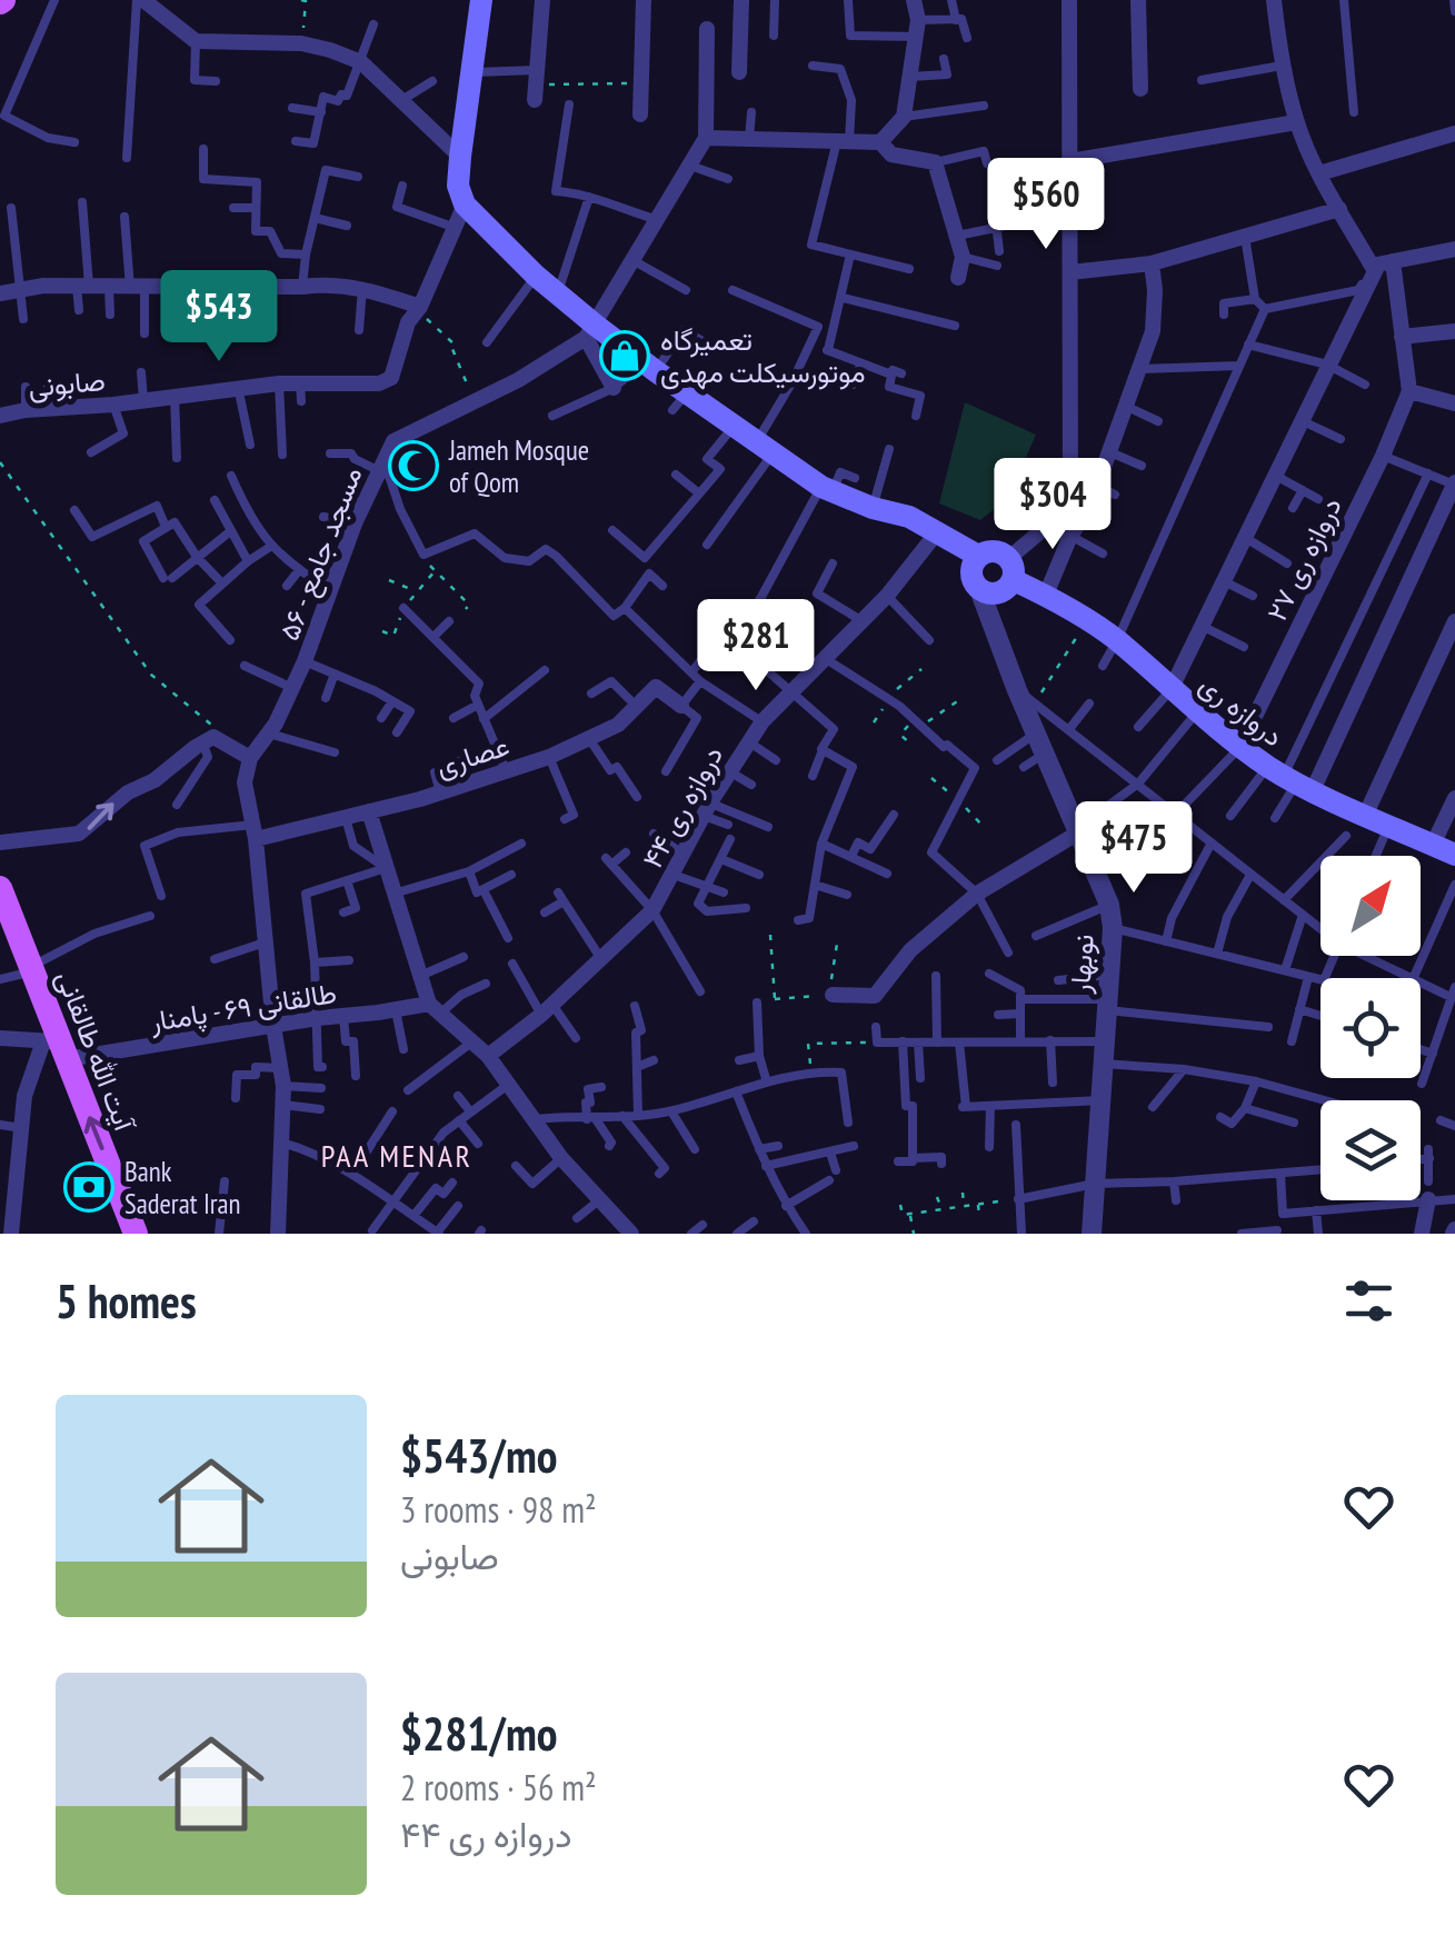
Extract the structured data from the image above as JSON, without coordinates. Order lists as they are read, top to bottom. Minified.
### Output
{"streets":{"main road":["دروازه ری","آیت الله طالقانی"],"street":["صابونی","۵۶ - مسجد جامع","دروازه ری ۲۷","عصاری","دروازه ری ۴۴","نوبهار","طالقانی ۶۹ - پامنار"]},"crossings":[["دروازه ری ۲۷","دروازه ری"],["دروازه ری","نوبهار"],["طالقانی ۶۹ - پامنار","آیت الله طالقانی"]],"one_way":["آیت الله طالقانی"],"districts":["PAA MENAR"],"places":{"shop":["تعمیرگاه موتورسیکلت مهدی"],"mosque":["Jameh Mosque of Qom"],"bank":["Bank Saderat Iran"]},"north":"top right","page":{"price":["$560","$543","$304","$281","$475"],"heading":"5 homes","list":[{"name":"$543/mo","note":"3 rooms · 98 m² · صابونی"},{"name":"$281/mo","note":"2 rooms · 56 m² · دروازه ری ۴۴"}]}}
